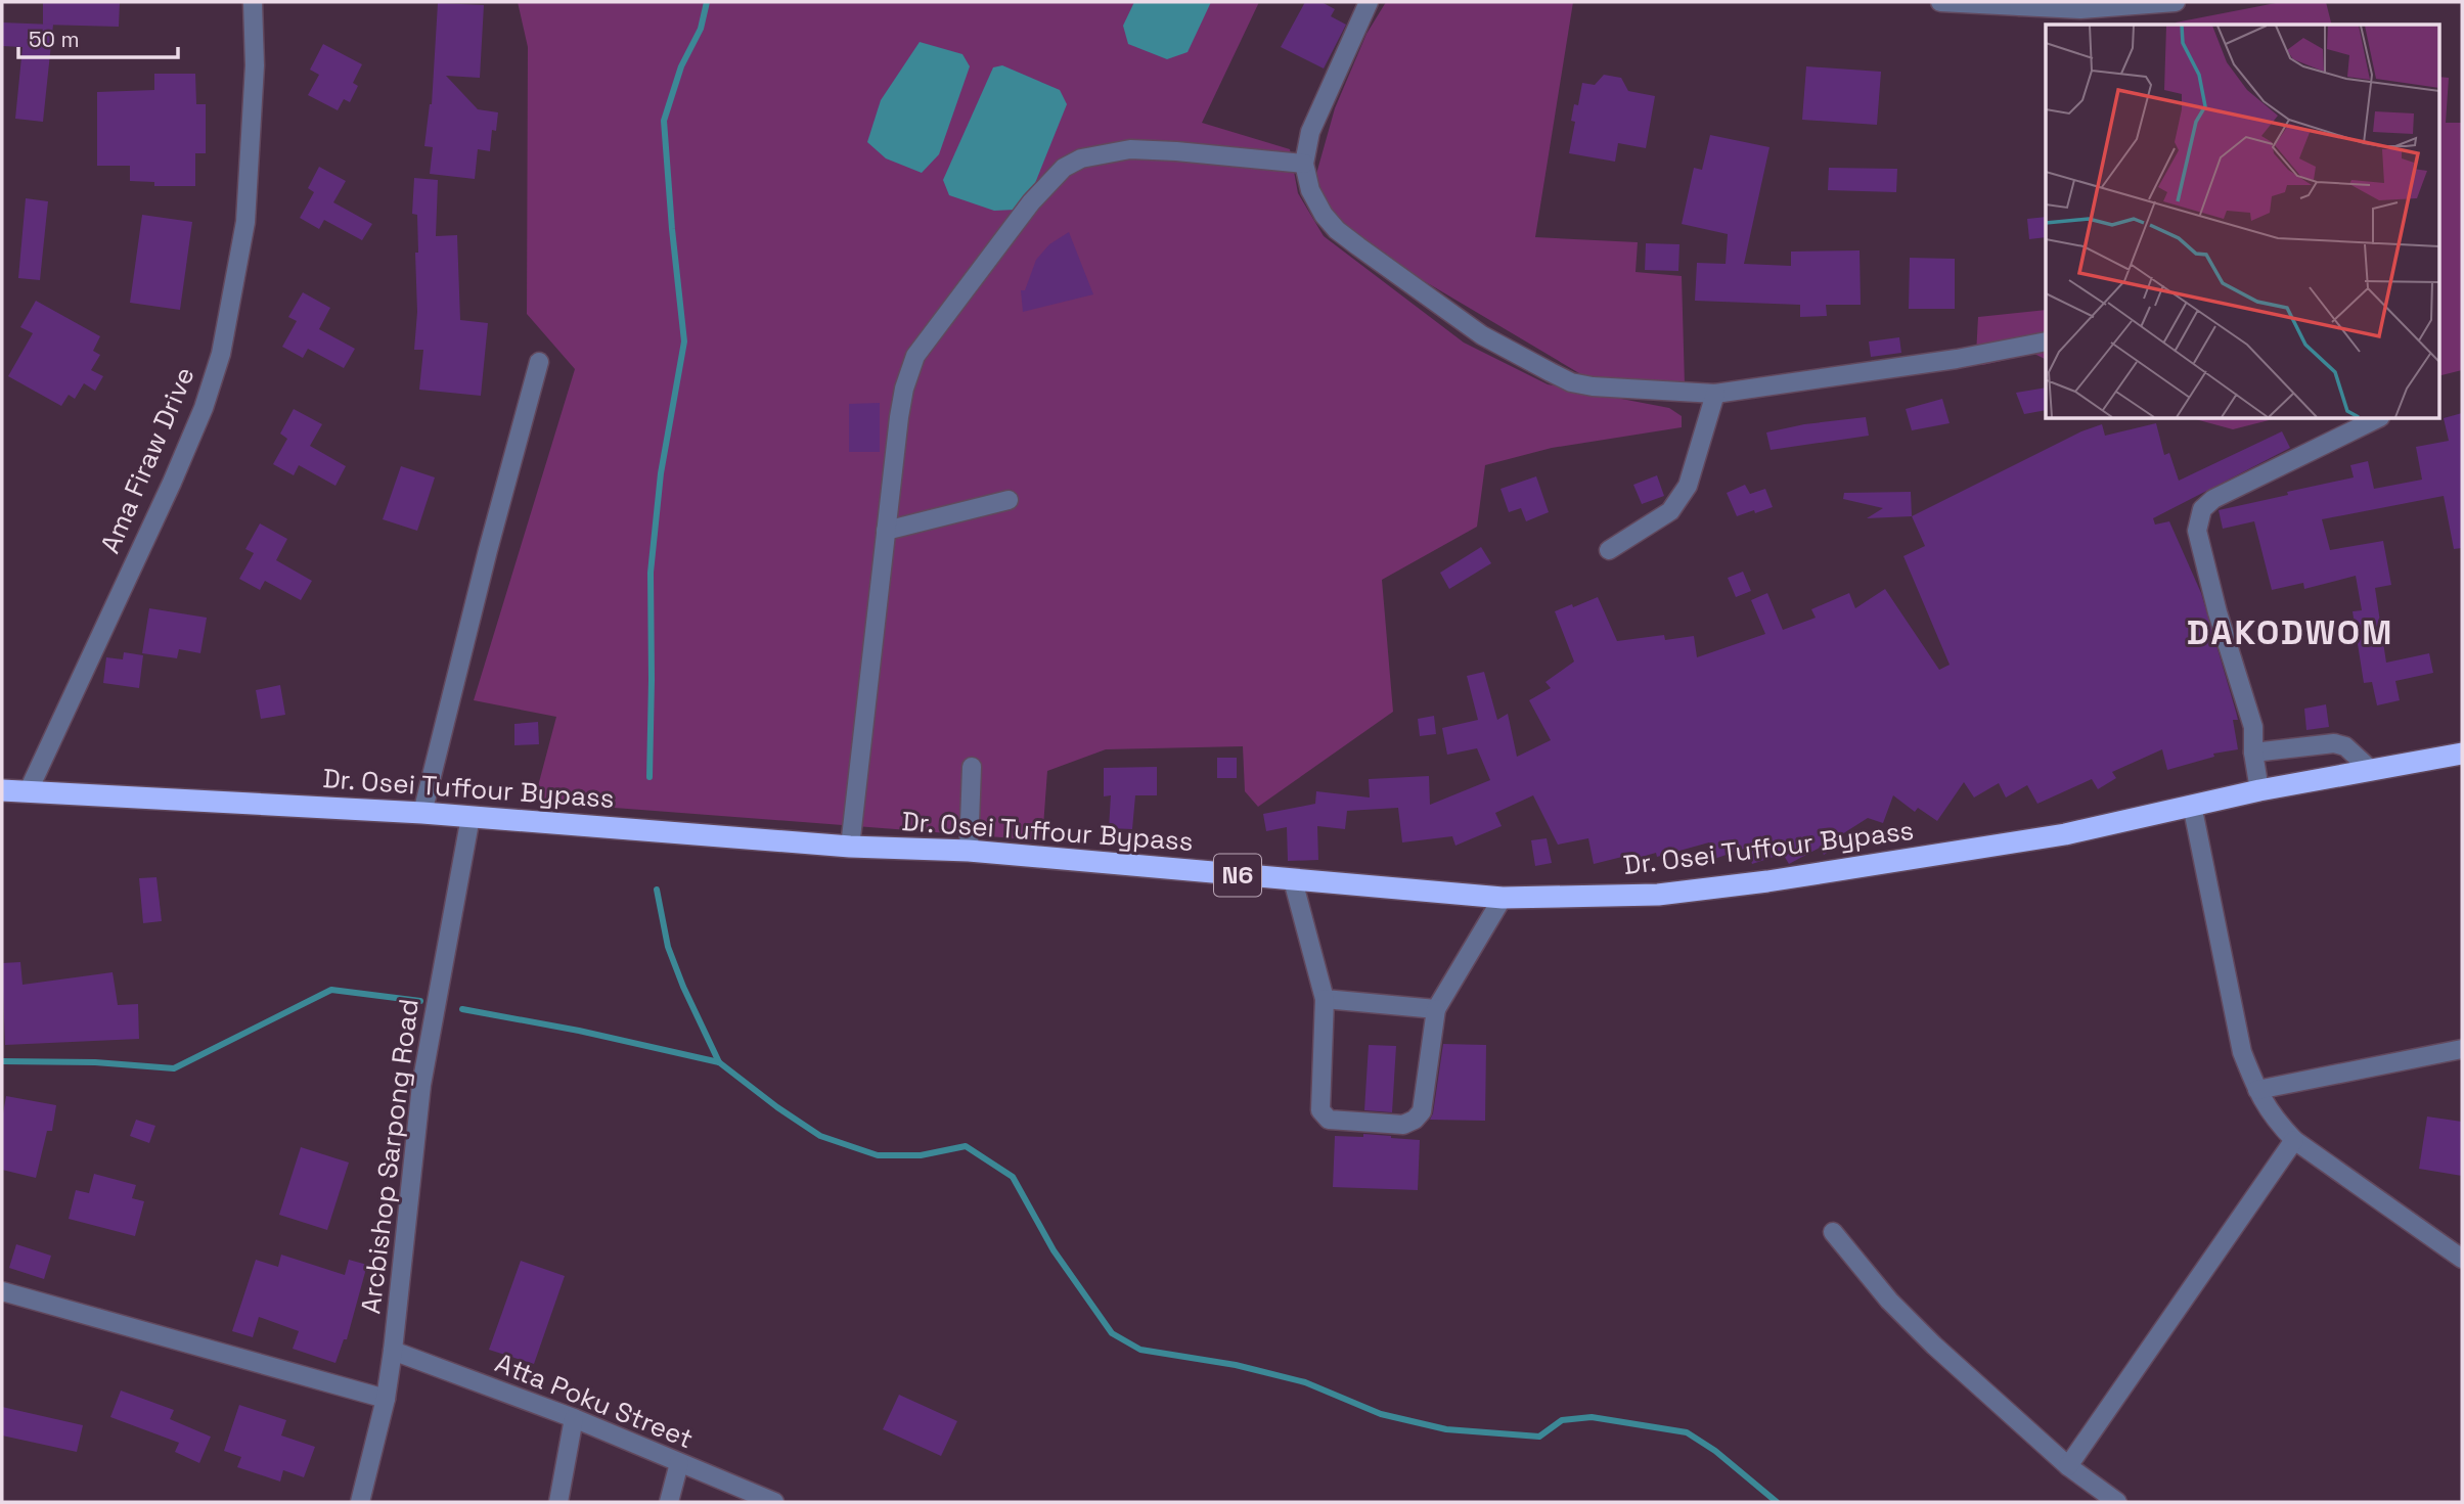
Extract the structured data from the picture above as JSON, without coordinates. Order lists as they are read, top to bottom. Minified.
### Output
{"streets":{"highway":["Dr. Osei Tuffour Bypass","N6"],"street":["Ama Firaw Drive","Arcbishop Sarpong Road","Atta Poku Street"]},"crossings":[["Ama Firaw Drive","Dr. Osei Tuffour Bypass"],["Dr. Osei Tuffour Bypass","Arcbishop Sarpong Road"],["Arcbishop Sarpong Road","Atta Poku Street"]],"districts":["DAKODWOM"],"scale_bar":"50 m"}
